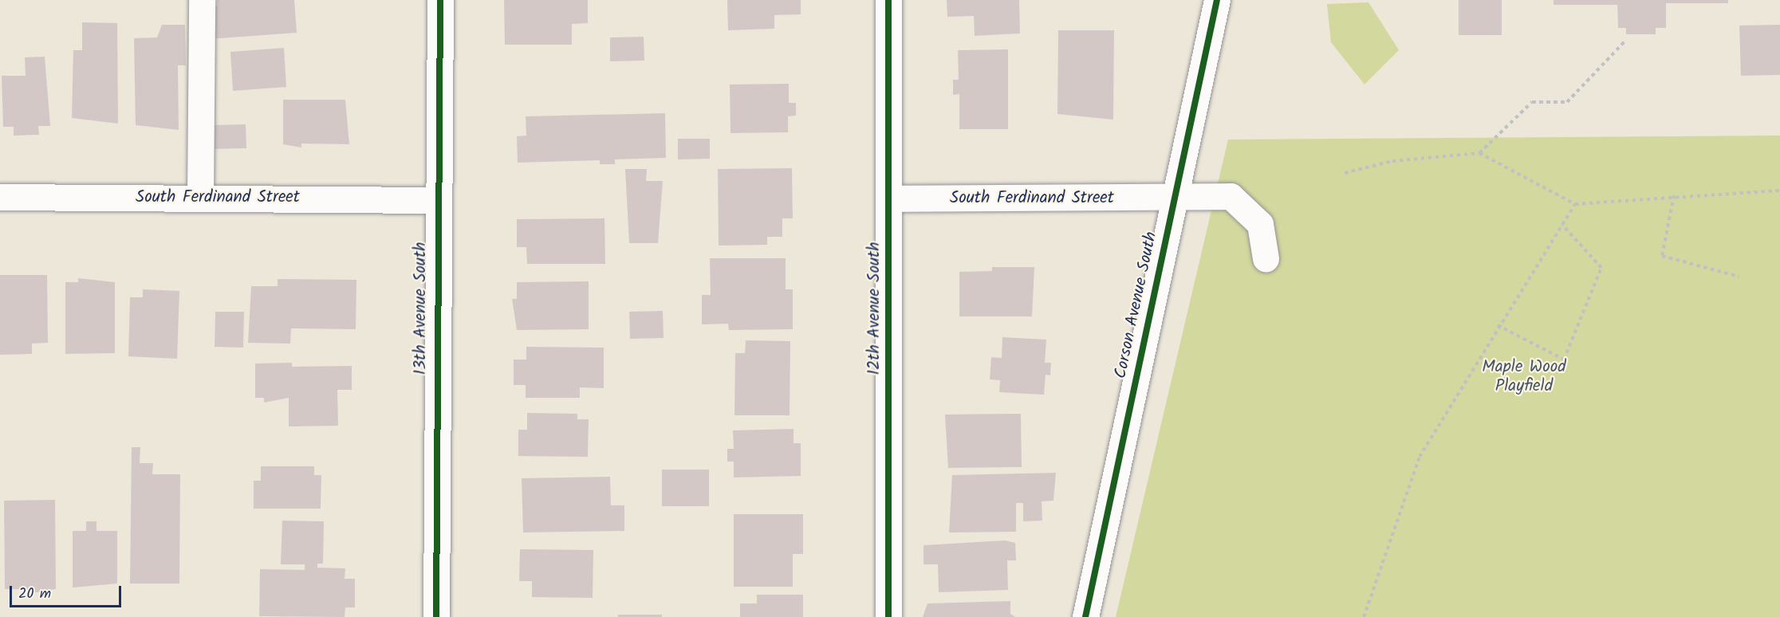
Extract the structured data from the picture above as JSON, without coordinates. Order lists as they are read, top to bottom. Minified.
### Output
{"streets":{"street":["South Ferdinand Street","Corson Avenue South","13th Avenue South","12th Avenue South"]},"crossings":[["South Ferdinand Street","Corson Avenue South"],["South Ferdinand Street","13th Avenue South"],["South Ferdinand Street","12th Avenue South"]],"parks":["Maple Wood Playfield"],"scale_bar":"20 m"}
